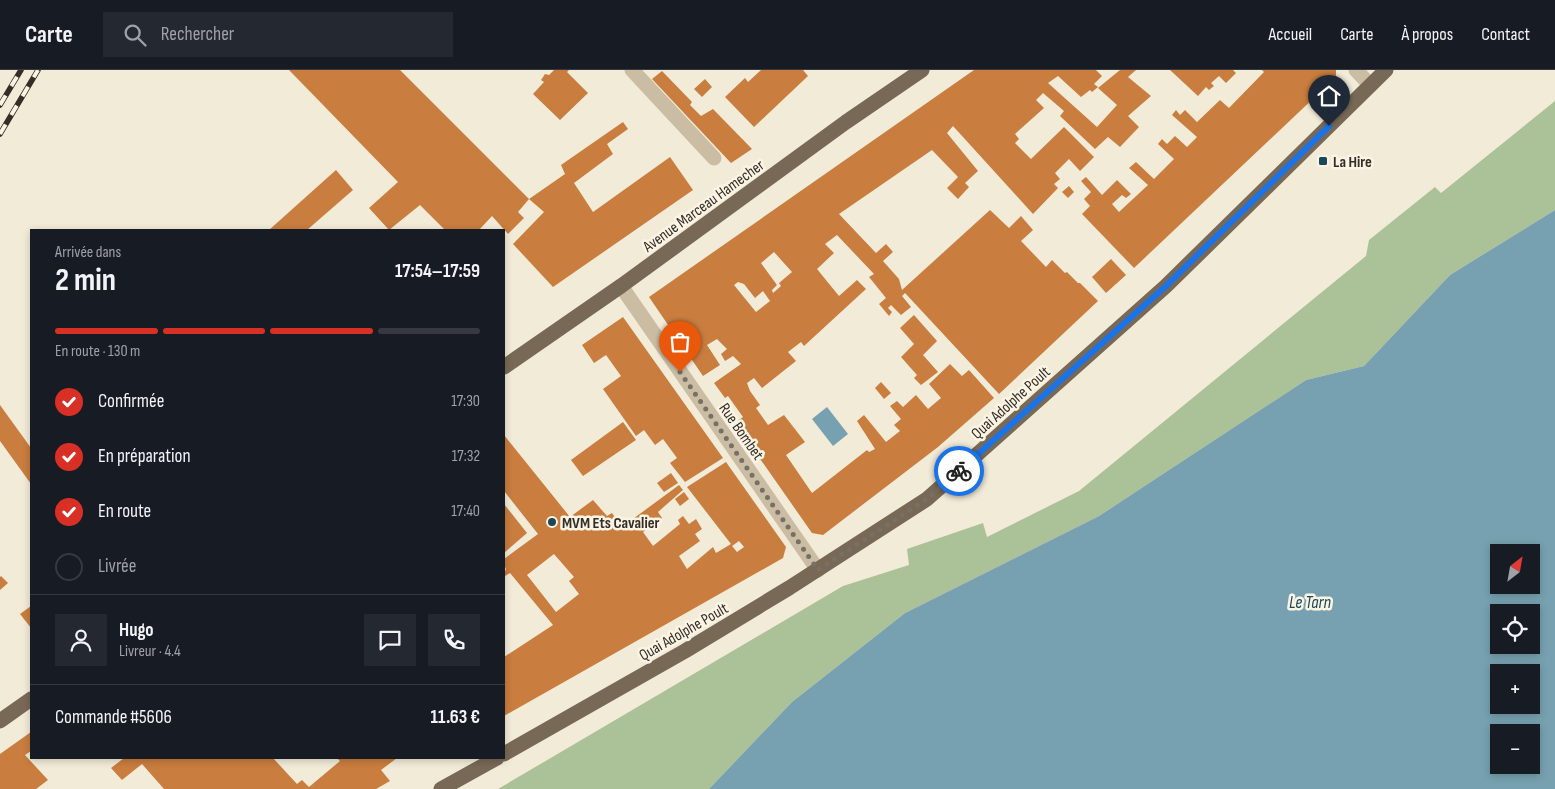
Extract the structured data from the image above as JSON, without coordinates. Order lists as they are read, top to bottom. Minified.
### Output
{"streets":{"main road":["Avenue Marceau Hamecher","Quai Adolphe Poult"],"street":["Rue Bombet"]},"crossings":[["Avenue Marceau Hamecher","Rue Bombet"],["Quai Adolphe Poult","Rue Bombet"]],"water":["Le Tarn"],"places":{"transit":["La Hire"],"other":["MVM Ets Cavalier"]},"north":"top right","page":{"header":"Carte","search":"Rechercher","nav":["Accueil","Carte","À propos","Contact"],"heading":["2 min","Arrivée dans","17:54–17:59"],"panel":["Hugo","Livreur · 4.4","Commande #5606","11.63 €"],"bar":"En route · 130 m","list":[["Confirmée","17:30"],["En préparation","17:32"],["En route","17:40"],"Livrée"],"map_buttons":["+","−"]}}
